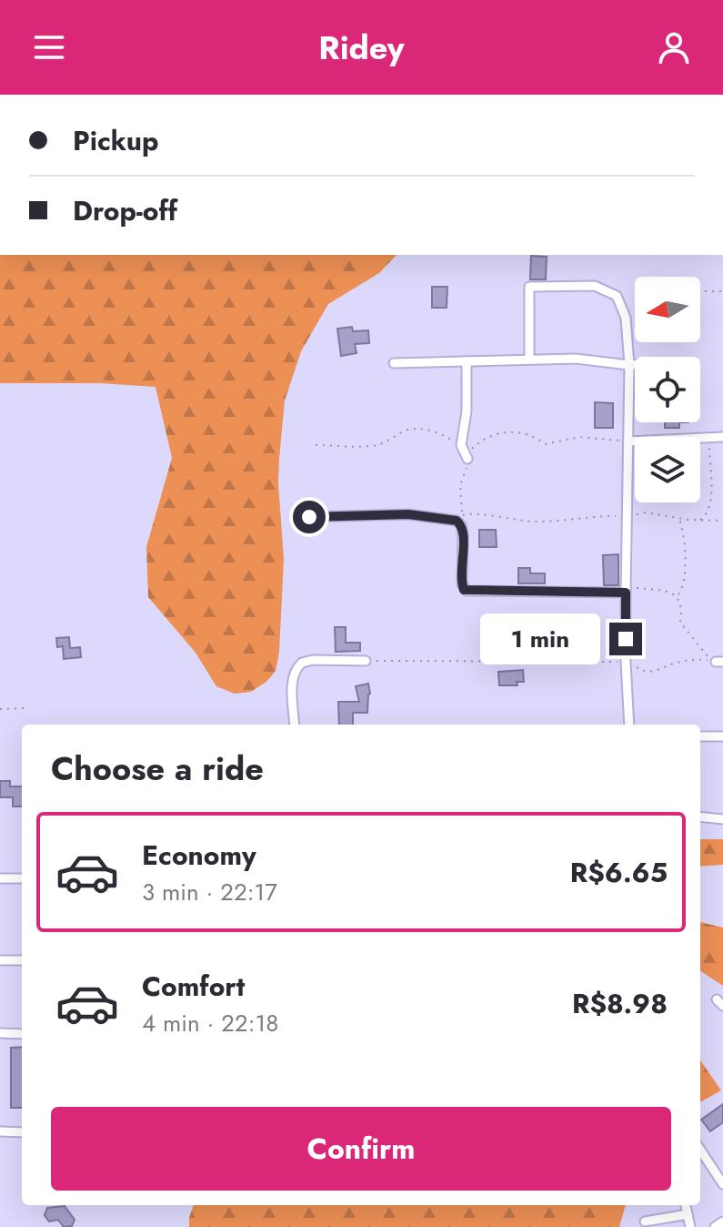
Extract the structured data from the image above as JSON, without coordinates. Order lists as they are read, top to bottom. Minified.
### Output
{"north":"left","page":{"header":"Ridey","banner":["Pickup","Drop-off"],"bubble":"1 min","heading":"Choose a ride","list":[{"name":"Economy","note":"3 min · 22:17","value":"R$6.65"},{"name":"Comfort","note":"4 min · 22:18","value":"R$8.98"}],"buttons":"Confirm"}}
